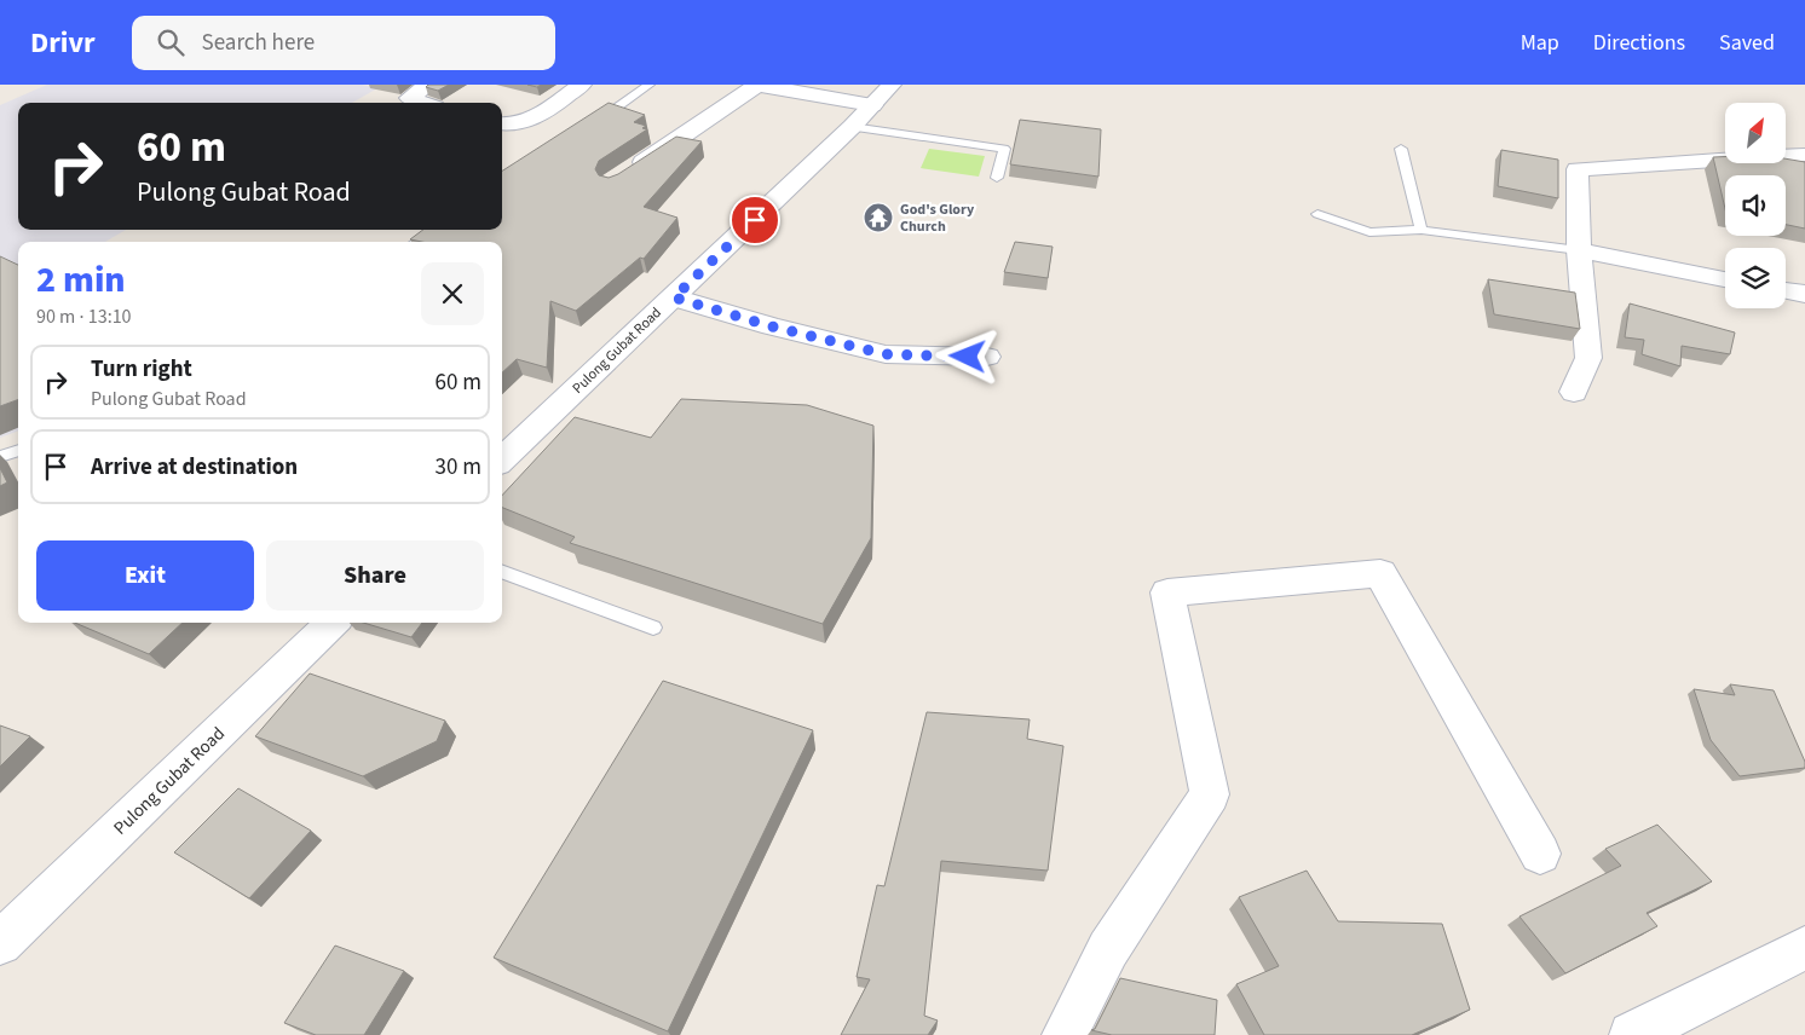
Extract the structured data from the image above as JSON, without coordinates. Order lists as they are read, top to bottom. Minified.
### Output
{"streets":{"street":["Pulong Gubat Road"]},"places":{"temple":["God's Glory Church"]},"north":"top right","page":{"header":"Drivr","search":"Search here","nav":["Map","Directions","Saved"],"turn":["60 m","Pulong Gubat Road"],"heading":["2 min","90 m · 13:10"],"list":[{"name":"Turn right","note":"Pulong Gubat Road","value":"60 m"},{"name":"Arrive at destination","value":"30 m"}],"buttons":["Exit","Share"]}}
